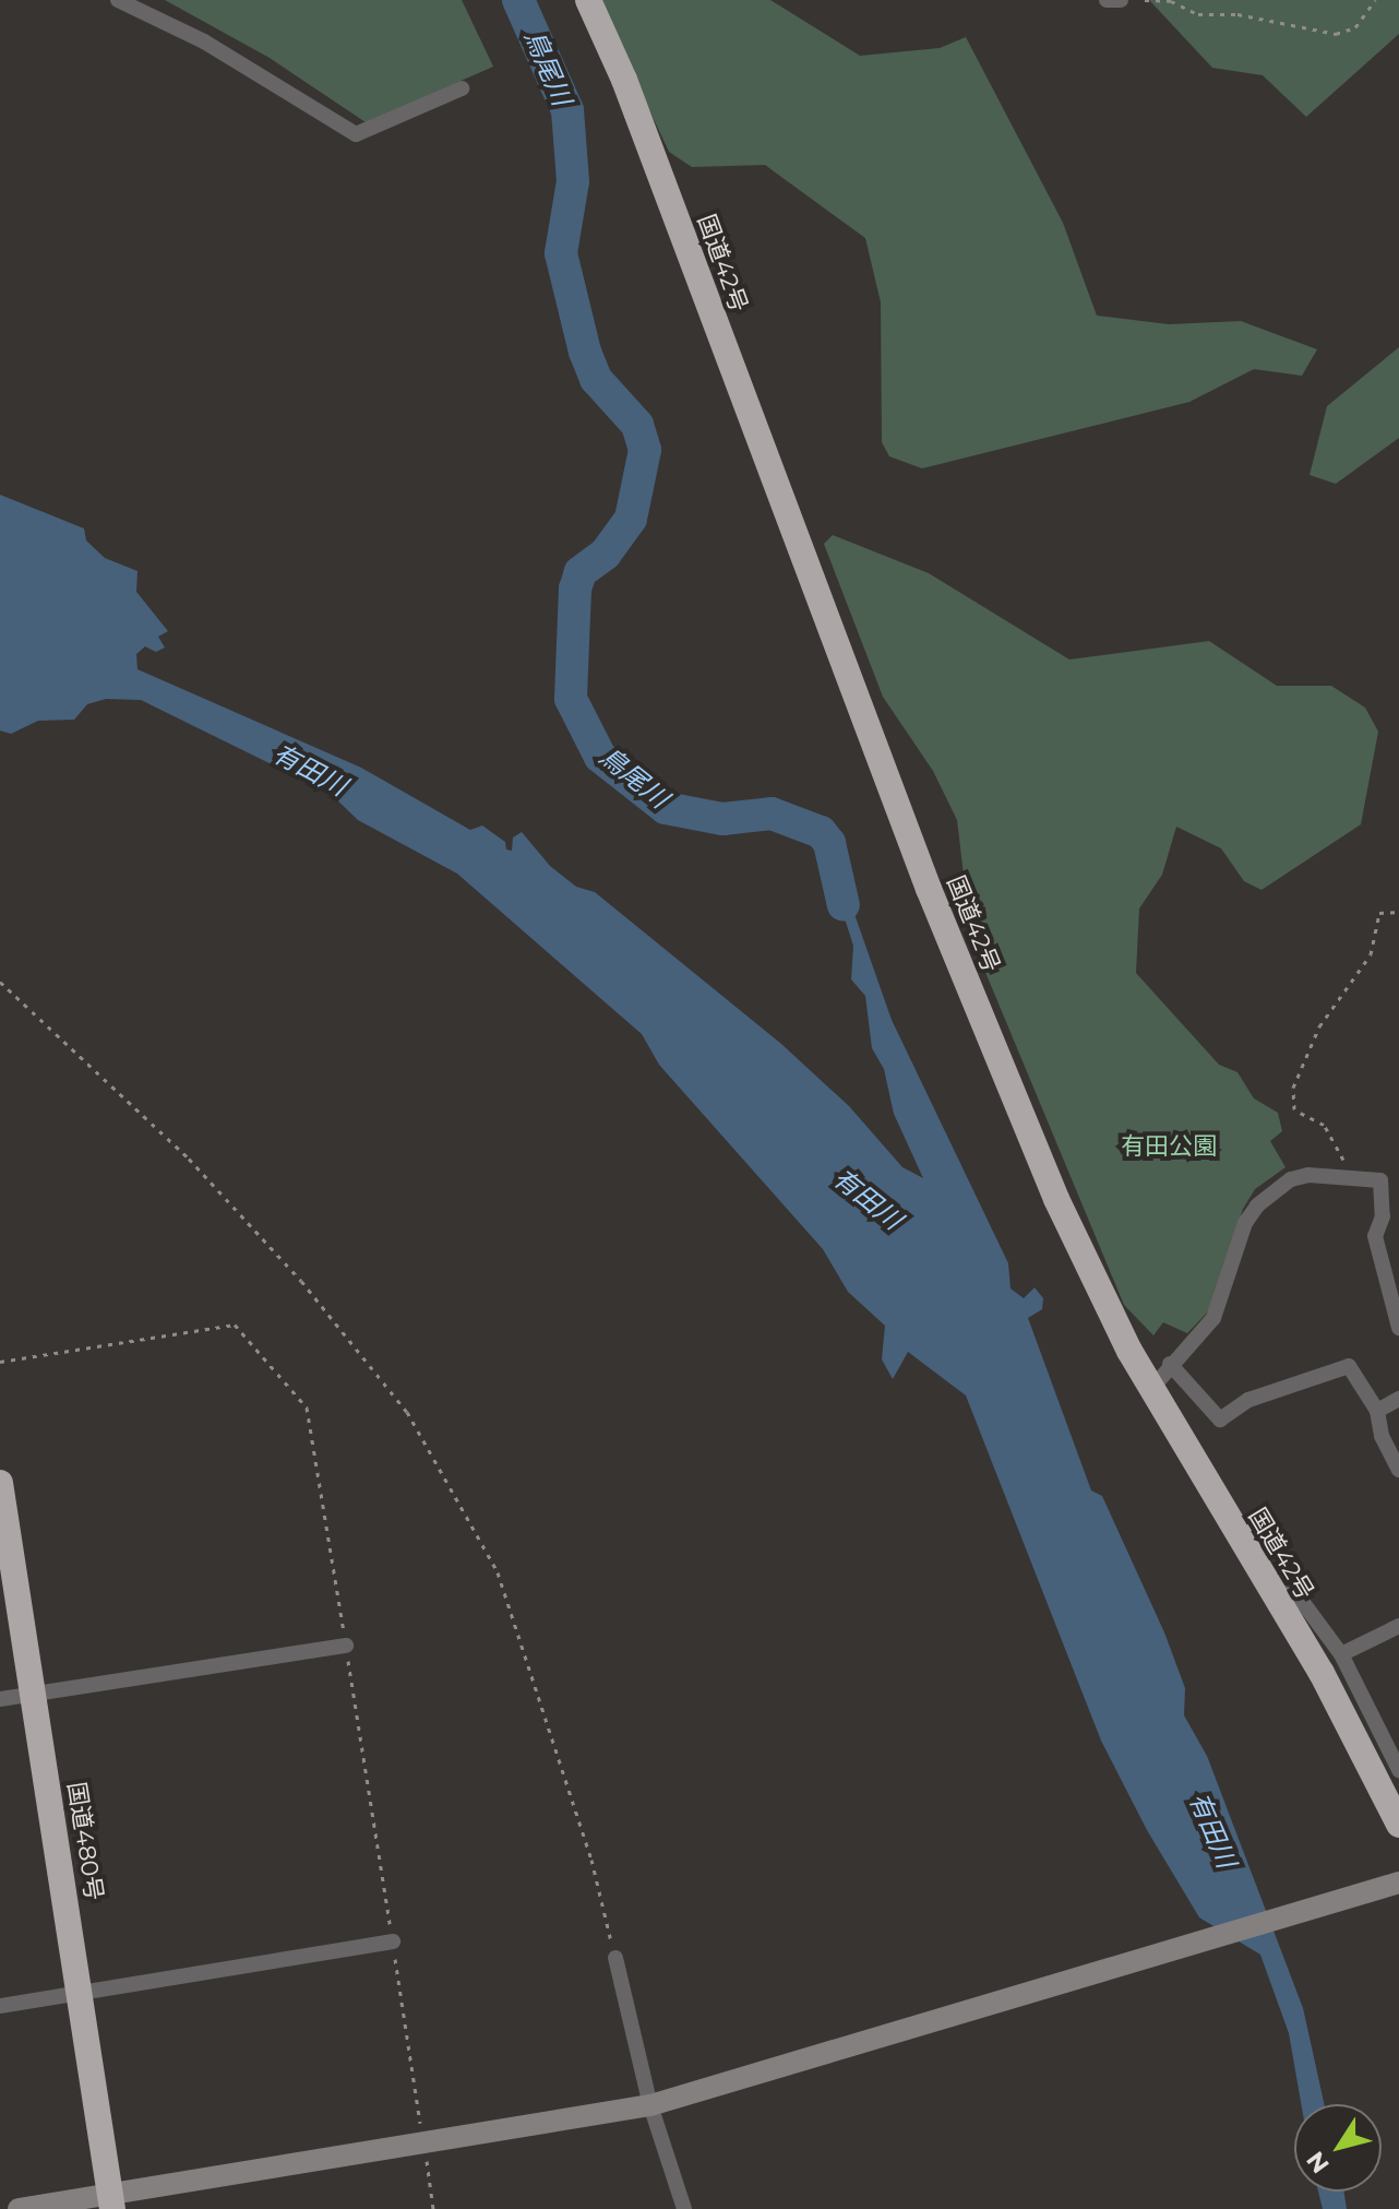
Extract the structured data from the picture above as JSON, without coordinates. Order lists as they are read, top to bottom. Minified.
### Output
{"streets":{"highway":["国道42号","国道480号"]},"water":["鳥尾川","有田川"],"parks":["有田公園"],"north":"bottom left"}
